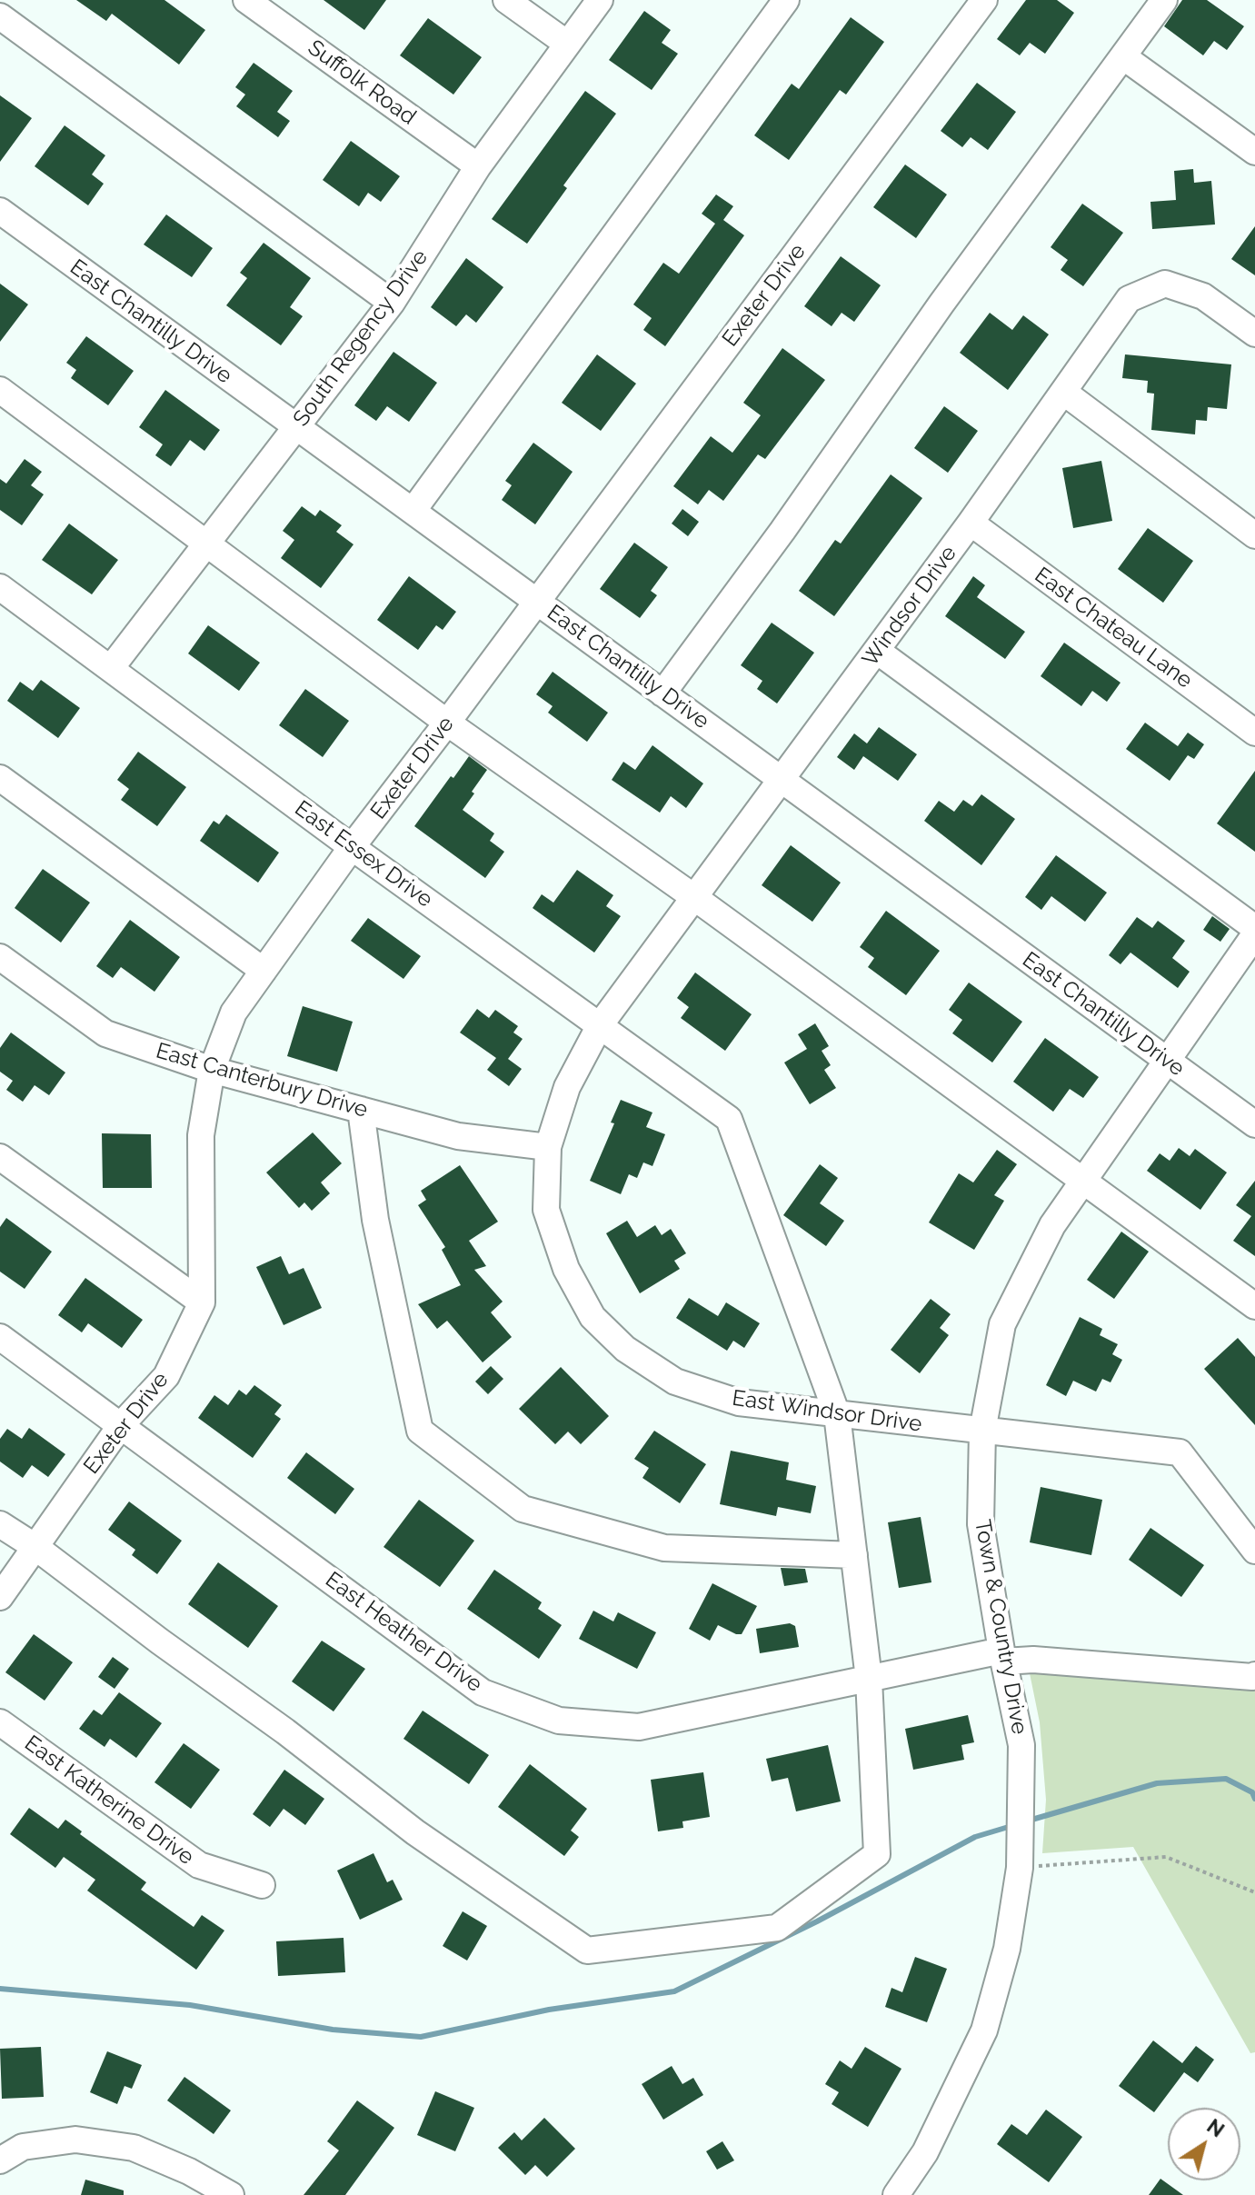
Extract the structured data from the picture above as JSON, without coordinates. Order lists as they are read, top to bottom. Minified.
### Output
{"streets":{"street":["Suffolk Road","Exeter Drive","East Chantilly Drive","South Regency Drive","Windsor Drive","East Chateau Lane","East Essex Drive","East Canterbury Drive","East Windsor Drive","Town & Country Drive","East Heather Drive","East Katherine Drive"]},"crossings":[["Suffolk Road","South Regency Drive"],["Exeter Drive","East Chantilly Drive"],["Exeter Drive","East Essex Drive"],["Exeter Drive","East Canterbury Drive"],["Exeter Drive","East Heather Drive"],["East Chantilly Drive","South Regency Drive"],["East Chantilly Drive","Windsor Drive"],["East Chantilly Drive","Town & Country Drive"],["South Regency Drive","East Essex Drive"],["Windsor Drive","East Chateau Lane"],["Windsor Drive","East Essex Drive"],["Windsor Drive","East Windsor Drive"],["East Essex Drive","East Windsor Drive"],["East Canterbury Drive","East Windsor Drive"],["East Windsor Drive","Town & Country Drive"],["Town & Country Drive","East Heather Drive"]],"north":"top right"}
